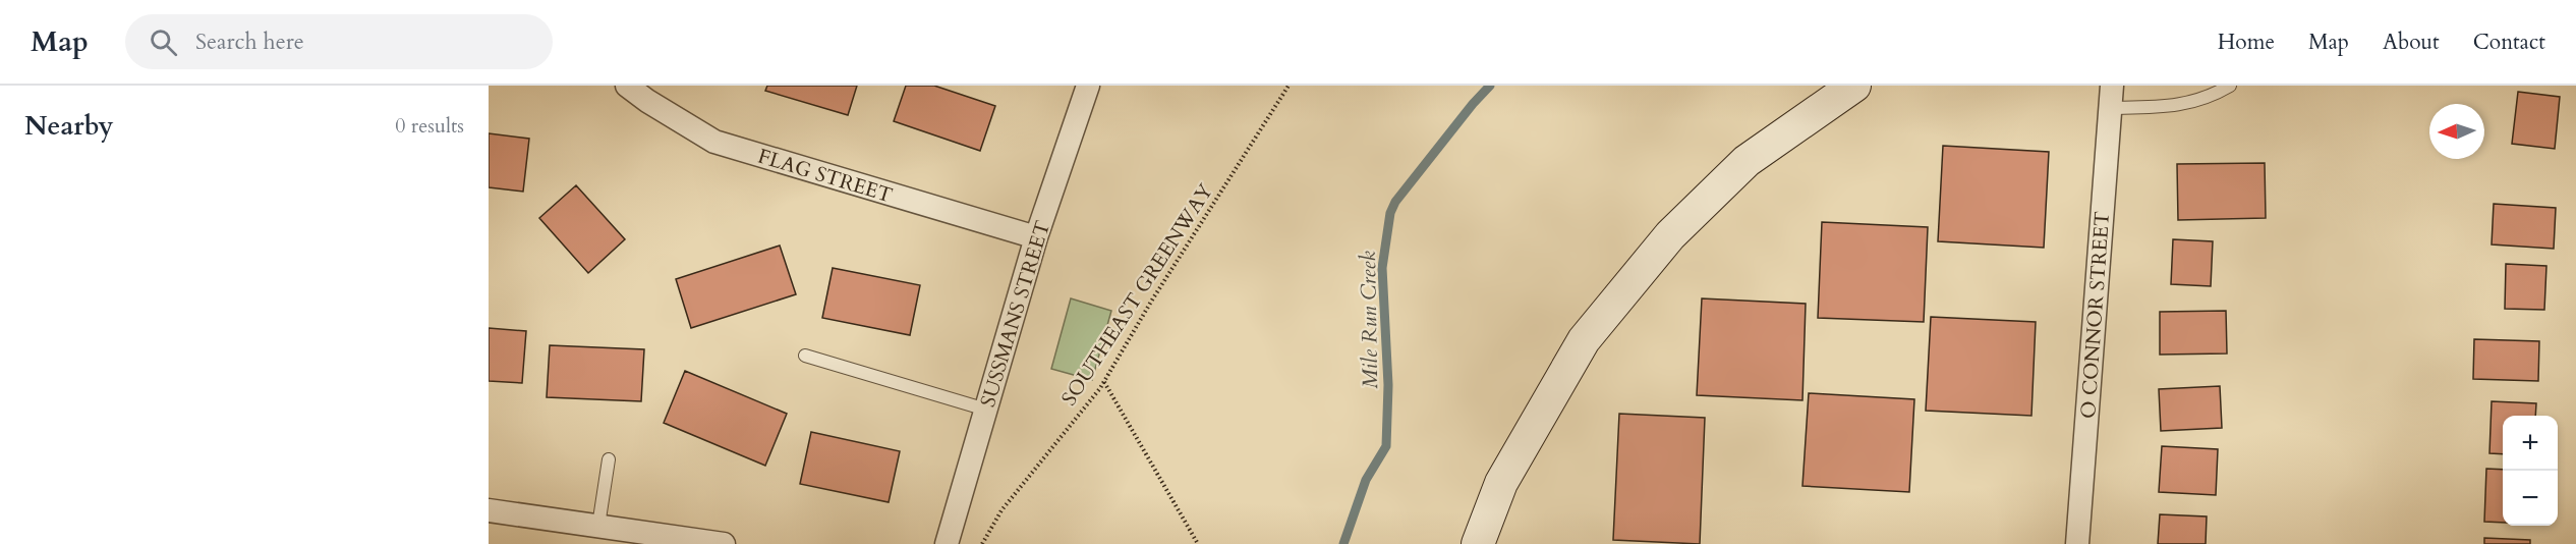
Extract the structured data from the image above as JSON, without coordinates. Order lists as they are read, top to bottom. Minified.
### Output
{"streets":{"street":["FLAG STREET","SUSSMANS STREET","O CONNOR STREET"],"path":["SOUTHEAST GREENWAY"]},"crossings":[["FLAG STREET","SUSSMANS STREET"]],"water":["Mile Run Creek"],"north":"left","page":{"header":"Map","search":"Search here","nav":["Home","Map","About","Contact"],"heading":["Nearby","0 results"],"map_buttons":["+","−"]}}
